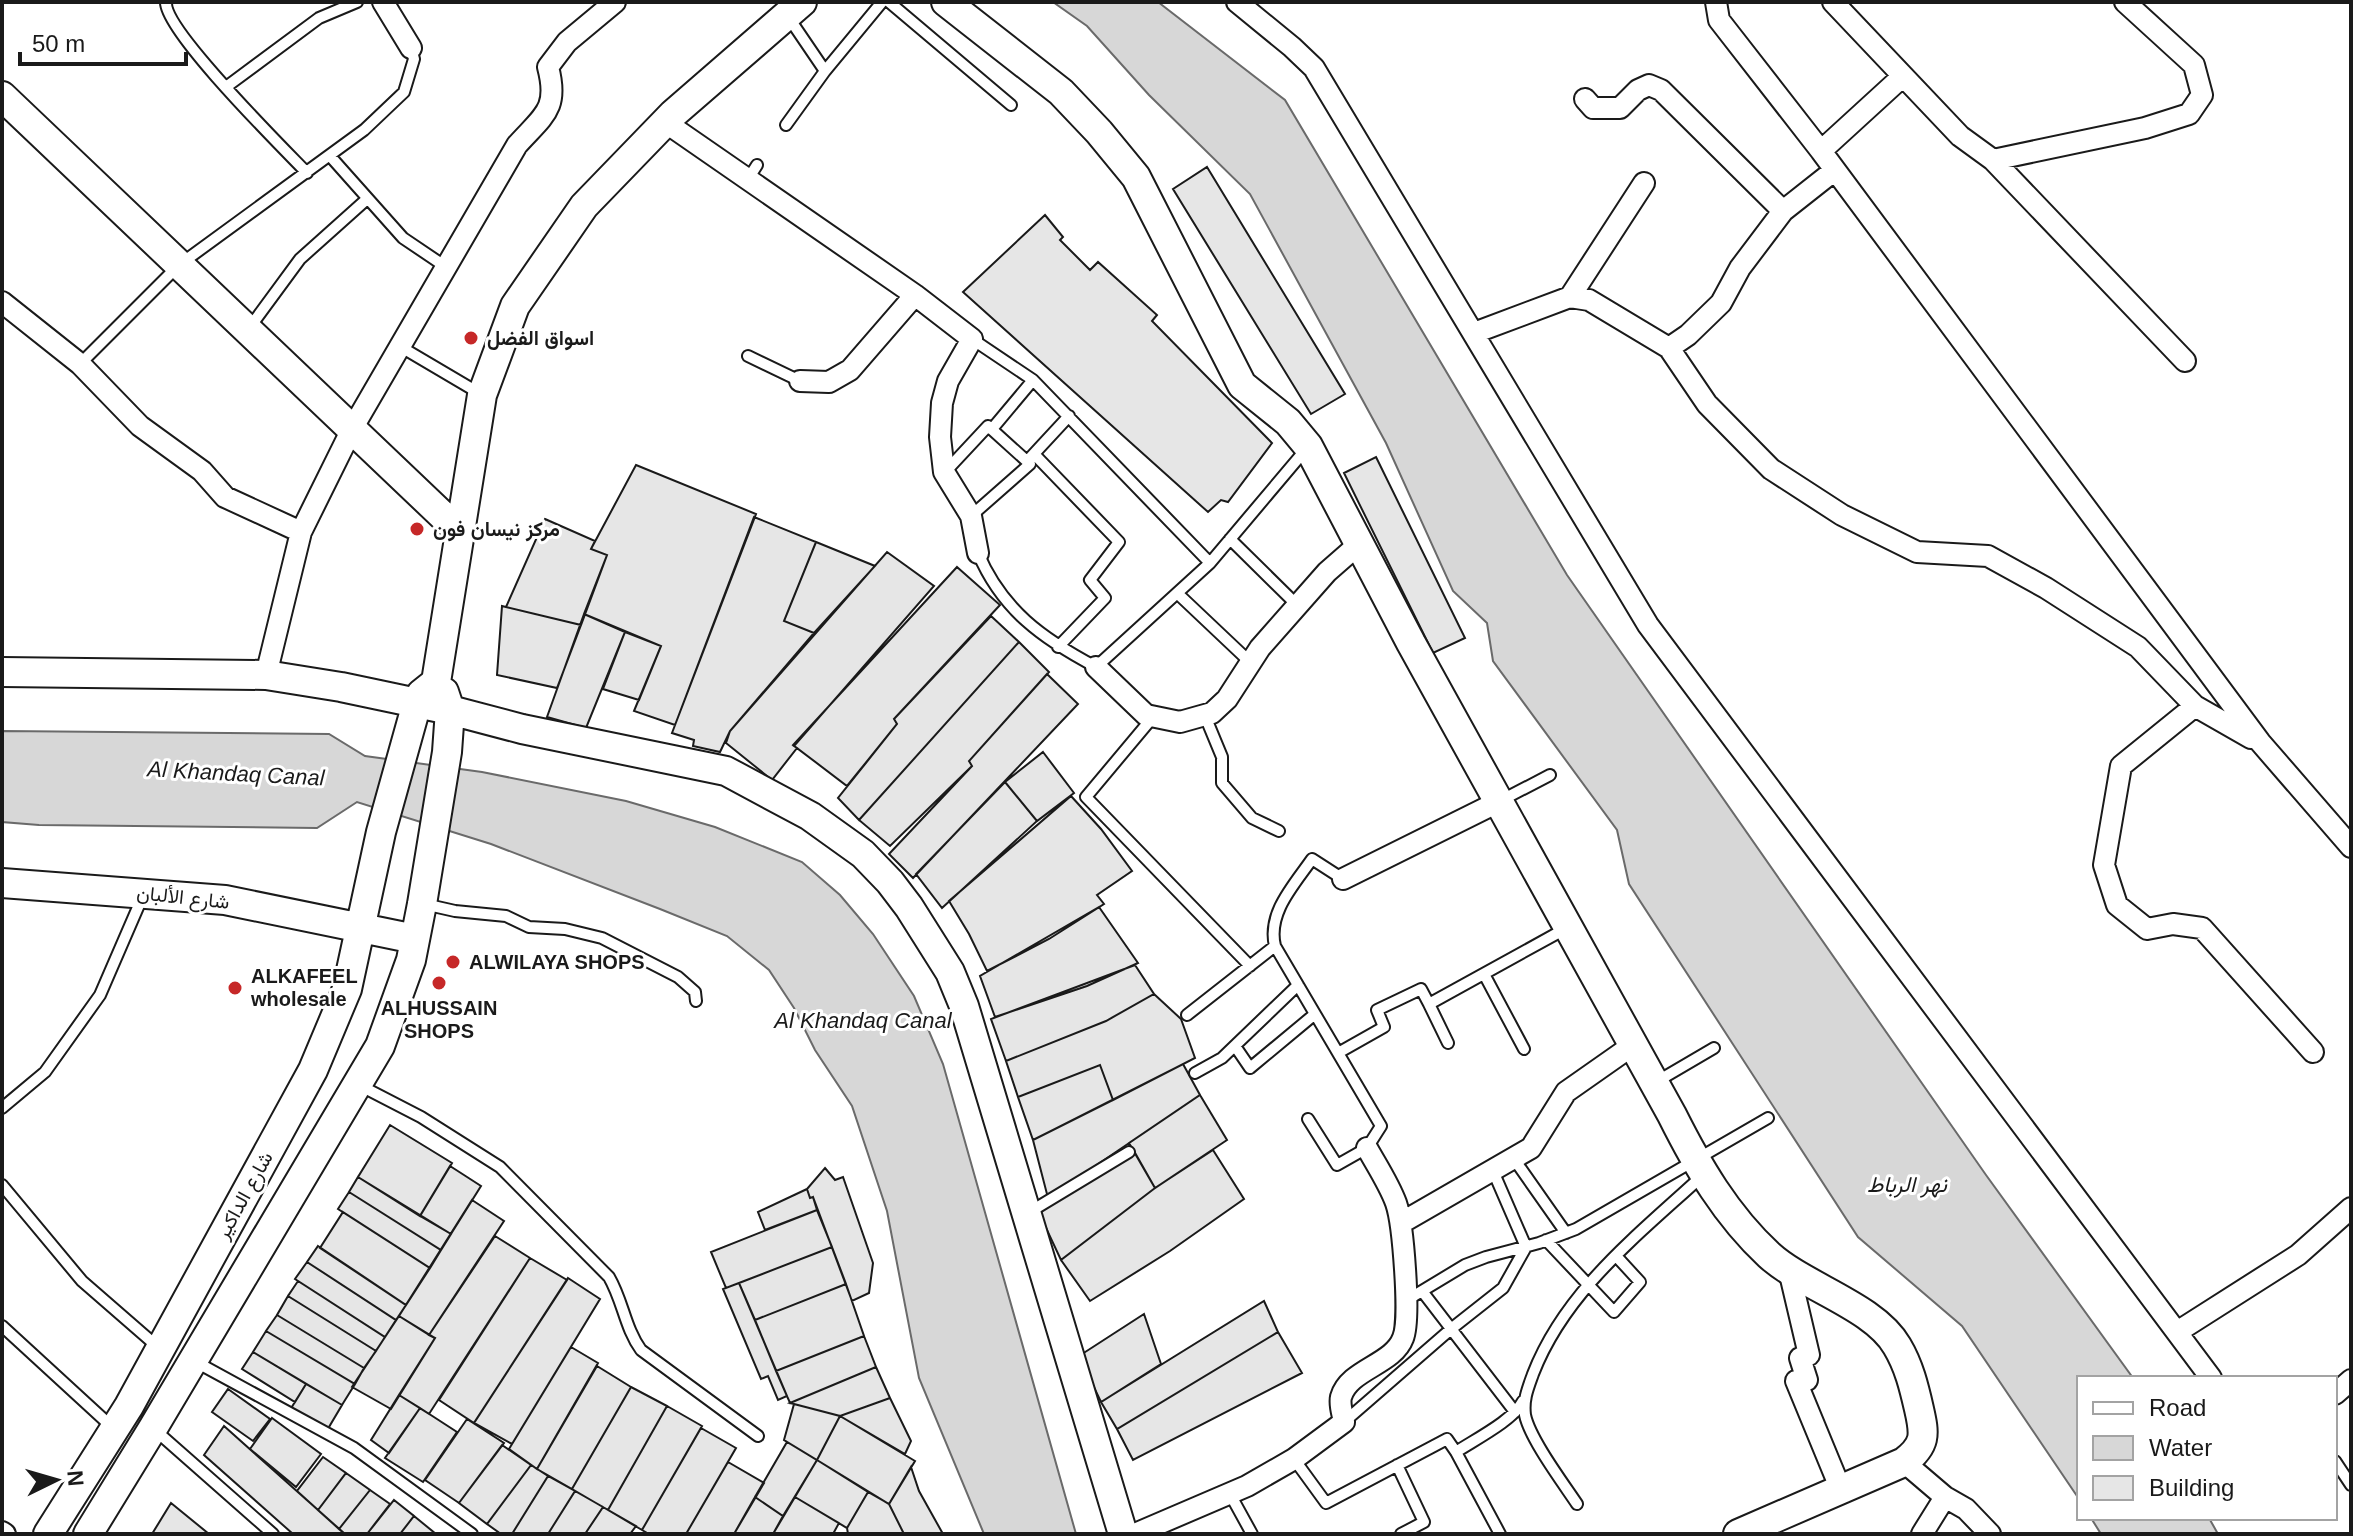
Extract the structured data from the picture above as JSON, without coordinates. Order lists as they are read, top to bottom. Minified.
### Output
{"streets":{"street":["شارع الألبان","شارع الداكير"]},"crossings":[["شارع الألبان","شارع الداكير"]],"water":["Al Khandaq Canal","نهر الرباط"],"places":["اسواق الفضل","مركز نيسان فون","ALWILAYA SHOPS","ALHUSSAIN SHOPS","ALKAFEEL wholesale"],"legend":["Road","Water","Building"],"scale_bar":"50 m","north":"right"}
